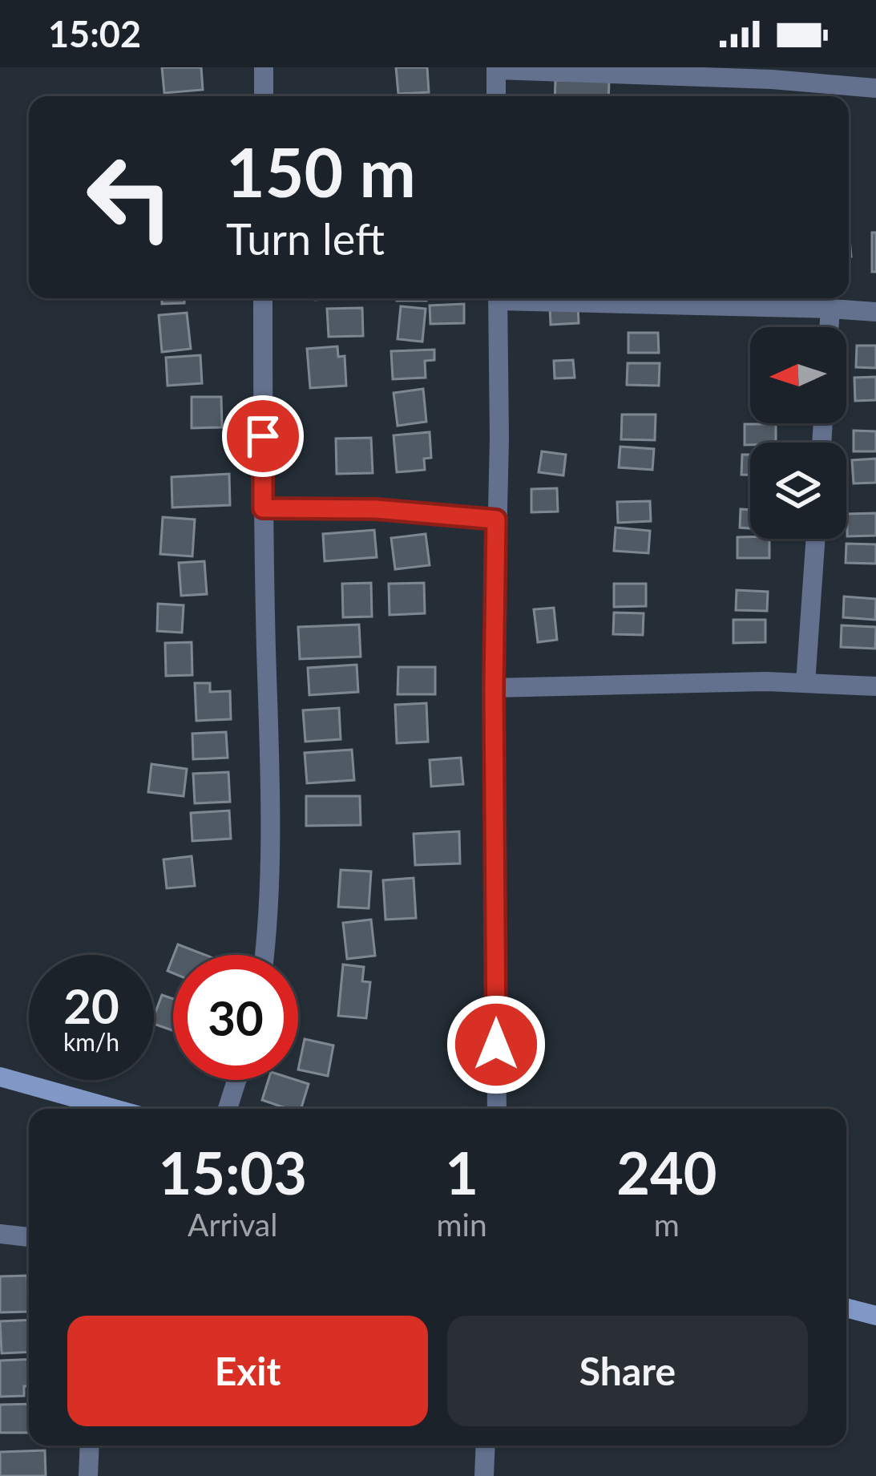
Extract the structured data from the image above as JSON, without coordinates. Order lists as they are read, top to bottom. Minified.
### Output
{"north":"left","page":{"status":"15:02","turn":["150 m","Turn left"],"speed":"20 km/h","limit":"30","eta":["15:03","Arrival","1","min","240","m"],"buttons":["Exit","Share"]}}
